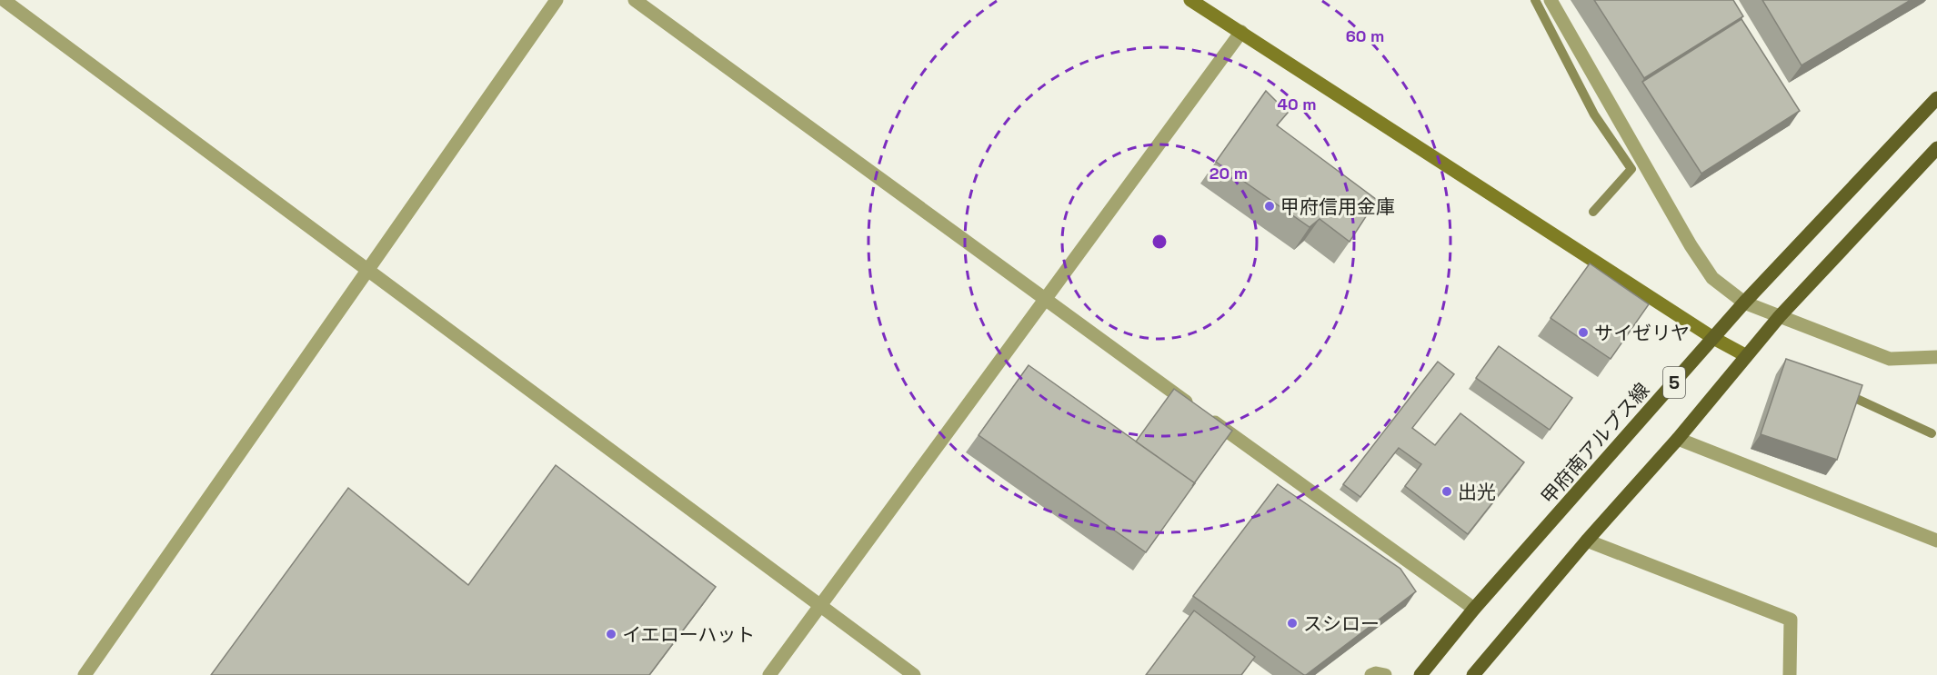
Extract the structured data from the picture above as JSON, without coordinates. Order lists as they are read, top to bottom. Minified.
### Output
{"streets":{"main road":["5","甲府南アルプス線"]},"places":["甲府信用金庫","サイゼリヤ","出光","スシロー","イエローハット"],"rings":["60 m","40 m","20 m"]}
